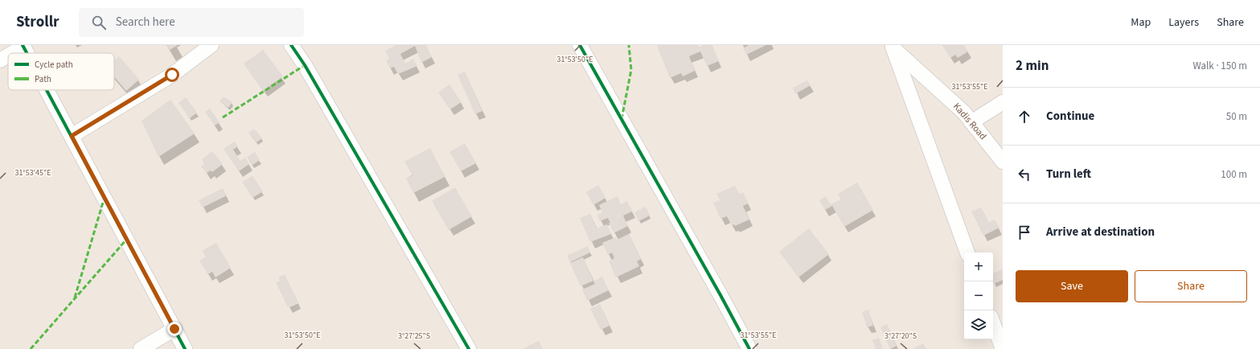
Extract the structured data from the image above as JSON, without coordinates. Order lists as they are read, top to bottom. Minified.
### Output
{"streets":{"street":["Kadis Road"]},"legend":["Cycle path","Path"],"page":{"header":"Strollr","search":"Search here","nav":["Map","Layers","Share"],"heading":["2 min","Walk · 150 m"],"list":[["Continue","50 m"],["Turn left","100 m"],"Arrive at destination"],"map_buttons":["+","−"],"buttons":["Save","Share"]},"coordinates":["31°53'50\"E","31°53'55\"E","31°53'45\"E","3°27'25\"S","3°27'20\"S"]}
